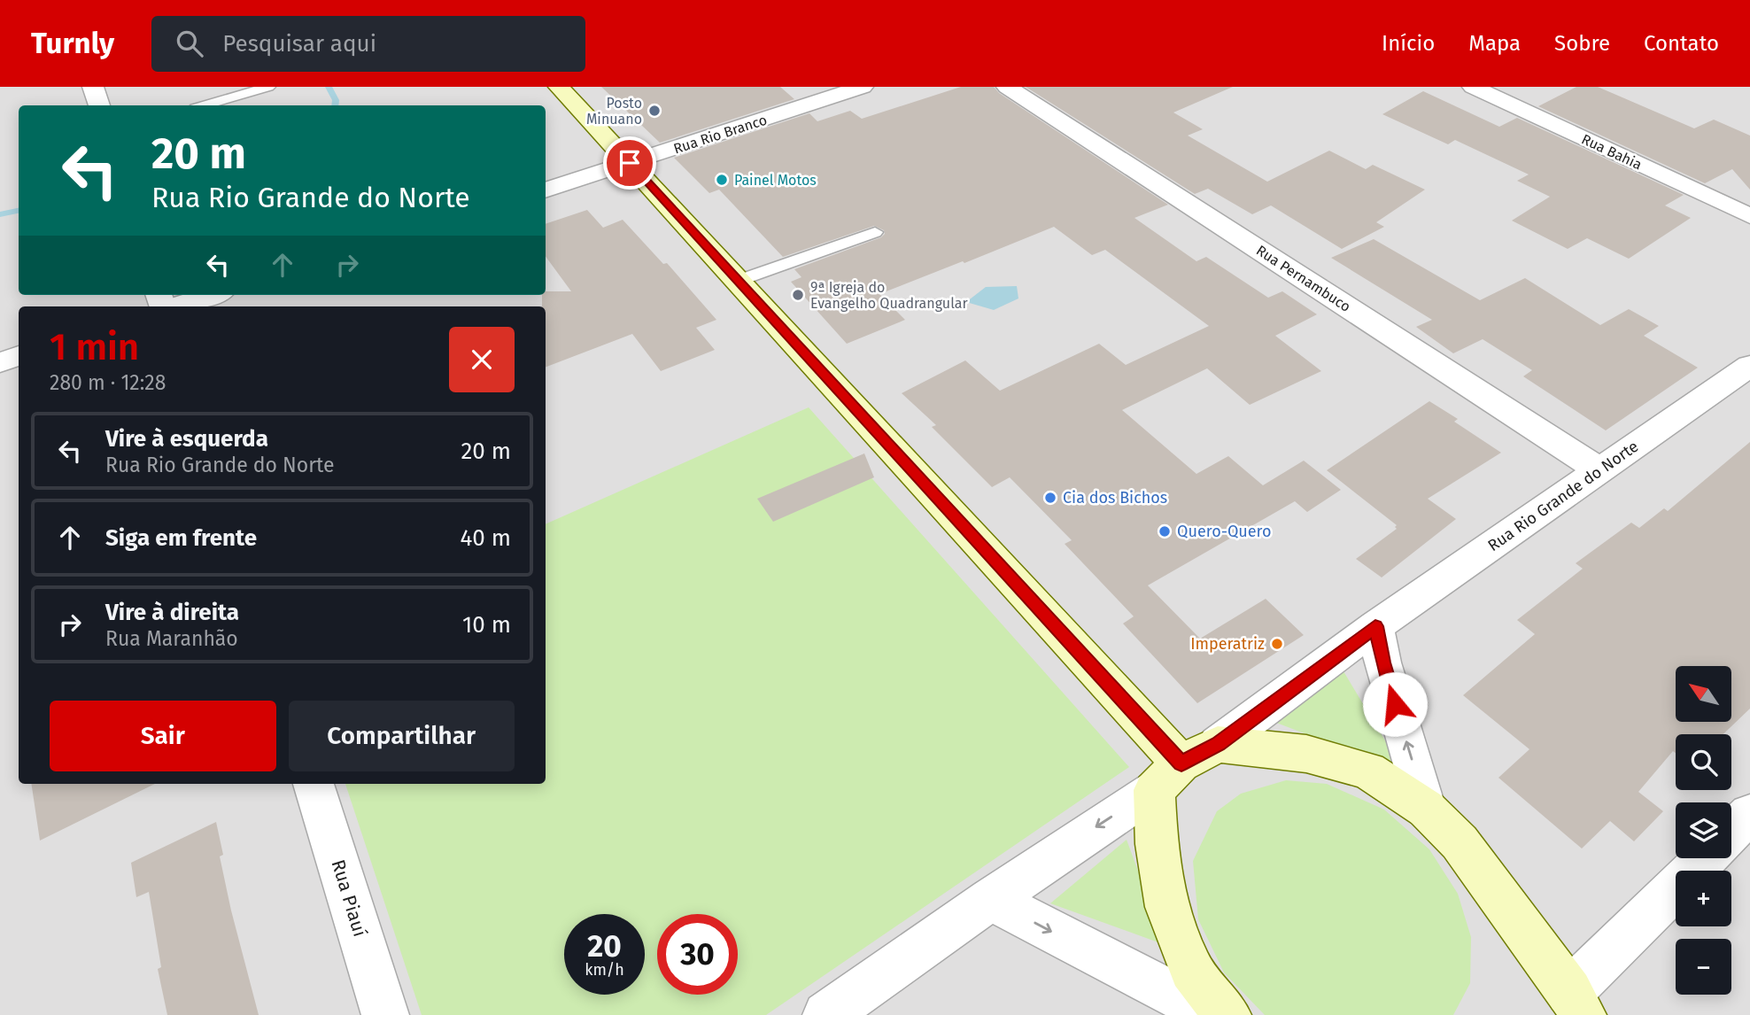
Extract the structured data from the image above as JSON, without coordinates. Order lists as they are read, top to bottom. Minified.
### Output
{"streets":{"street":["Rua Rio Branco","Rua Bahia","Rua Pernambuco","Rua Rio Grande do Norte","Rua Piauí"]},"crossings":[["Rua Pernambuco","Rua Rio Grande do Norte"]],"places":["Posto Minuano","Painel Motos","9ª Igreja do Evangelho Quadrangular","Cia dos Bichos","Quero-Quero","Imperatriz"],"north":"top left","page":{"header":"Turnly","search":"Pesquisar aqui","nav":["Início","Mapa","Sobre","Contato"],"turn":["20 m","Rua Rio Grande do Norte"],"heading":["1 min","280 m · 12:28"],"list":[{"name":"Vire à esquerda","note":"Rua Rio Grande do Norte","value":"20 m"},{"name":"Siga em frente","value":"40 m"},{"name":"Vire à direita","note":"Rua Maranhão","value":"10 m"}],"map_buttons":["+","−"],"buttons":["Sair","Compartilhar"],"speed":"20 km/h","limit":"30"}}
